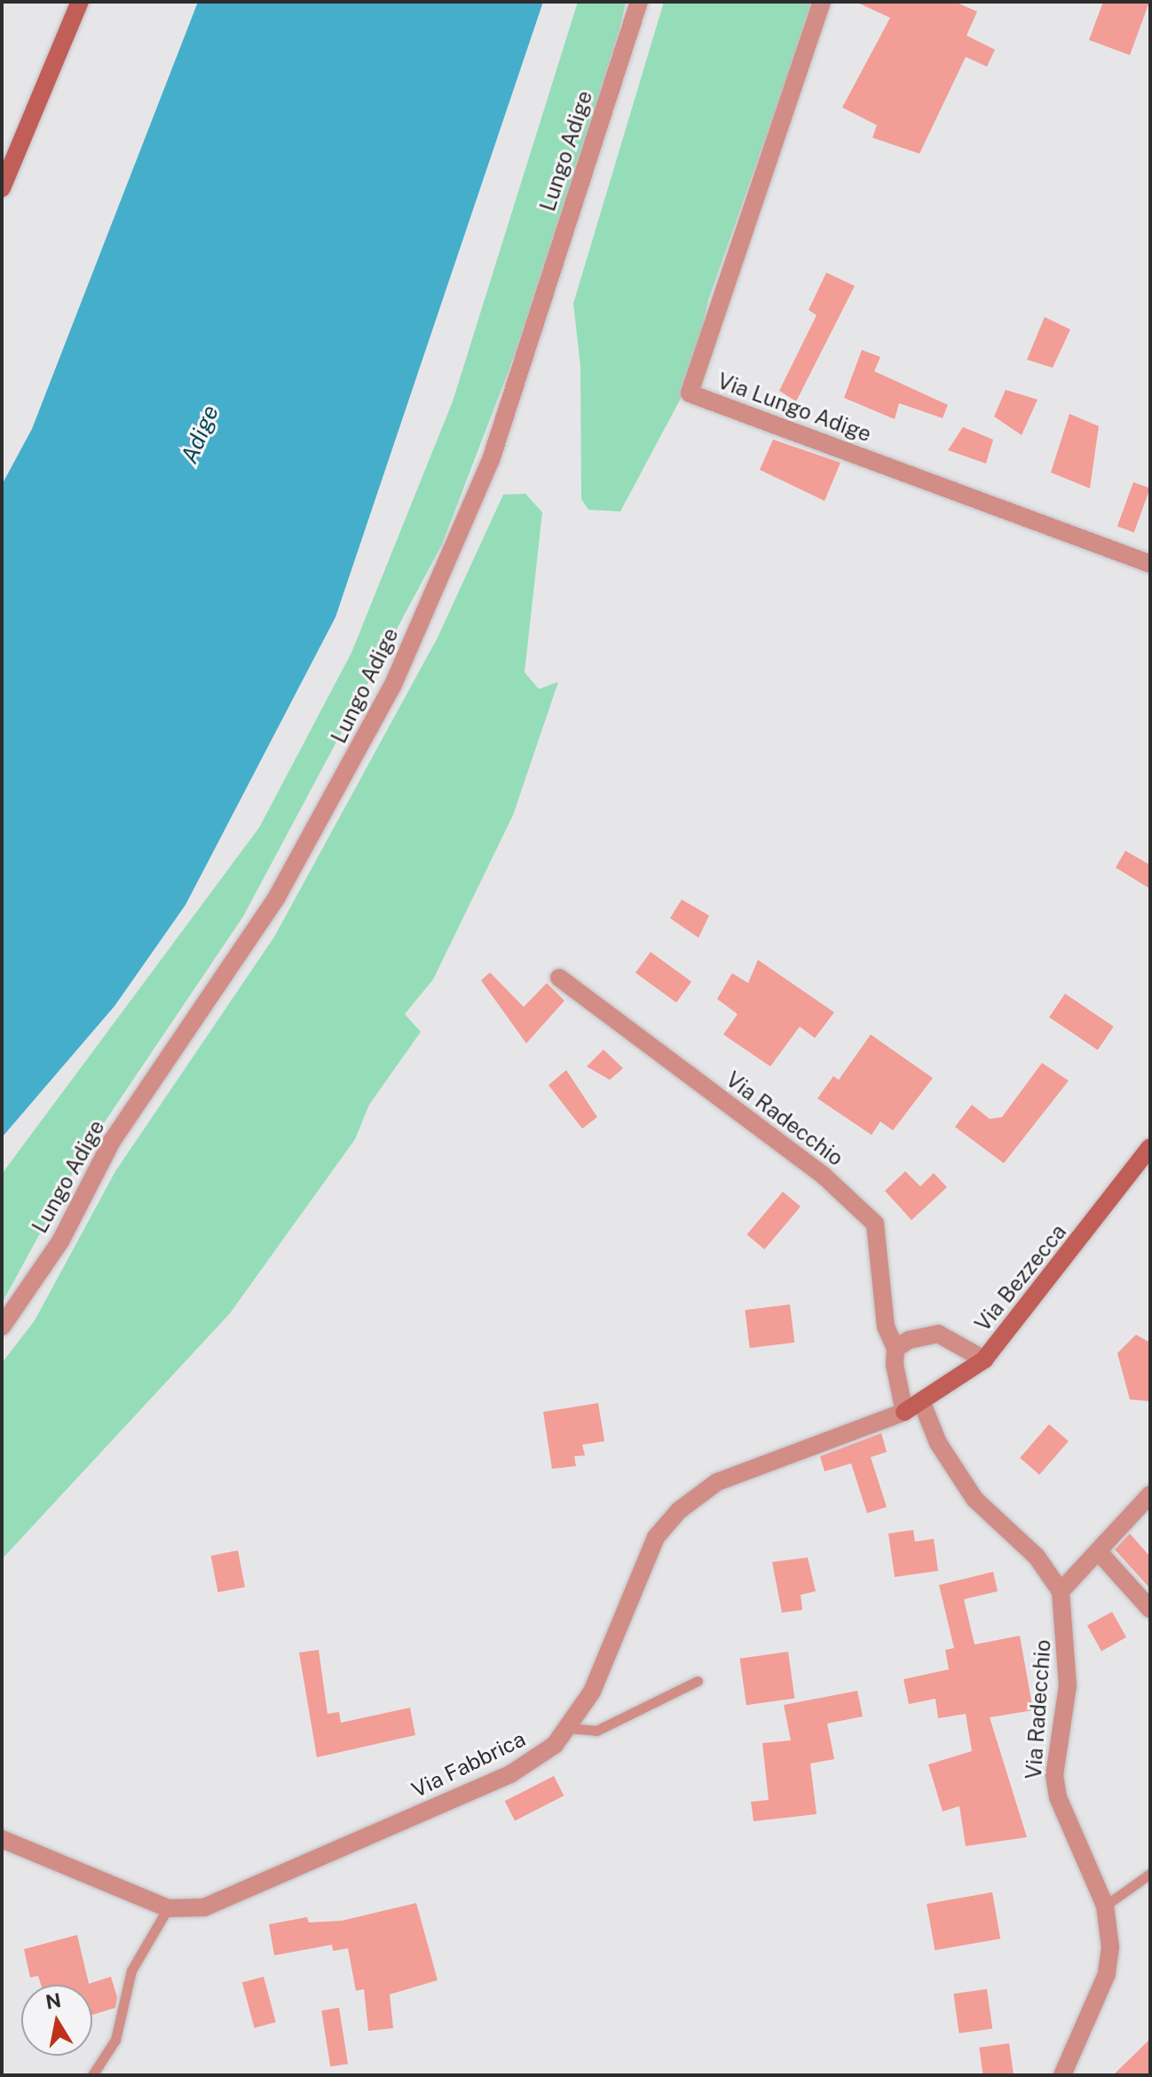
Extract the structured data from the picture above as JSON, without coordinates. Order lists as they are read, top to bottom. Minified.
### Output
{"streets":{"street":["Lungo Adige","Via Lungo Adige","Via Radecchio","Via Bezzecca","Via Fabbrica"]},"crossings":[["Via Radecchio","Via Bezzecca"],["Via Radecchio","Via Fabbrica"],["Via Bezzecca","Via Fabbrica"]],"water":["Adige"],"north":"top"}
